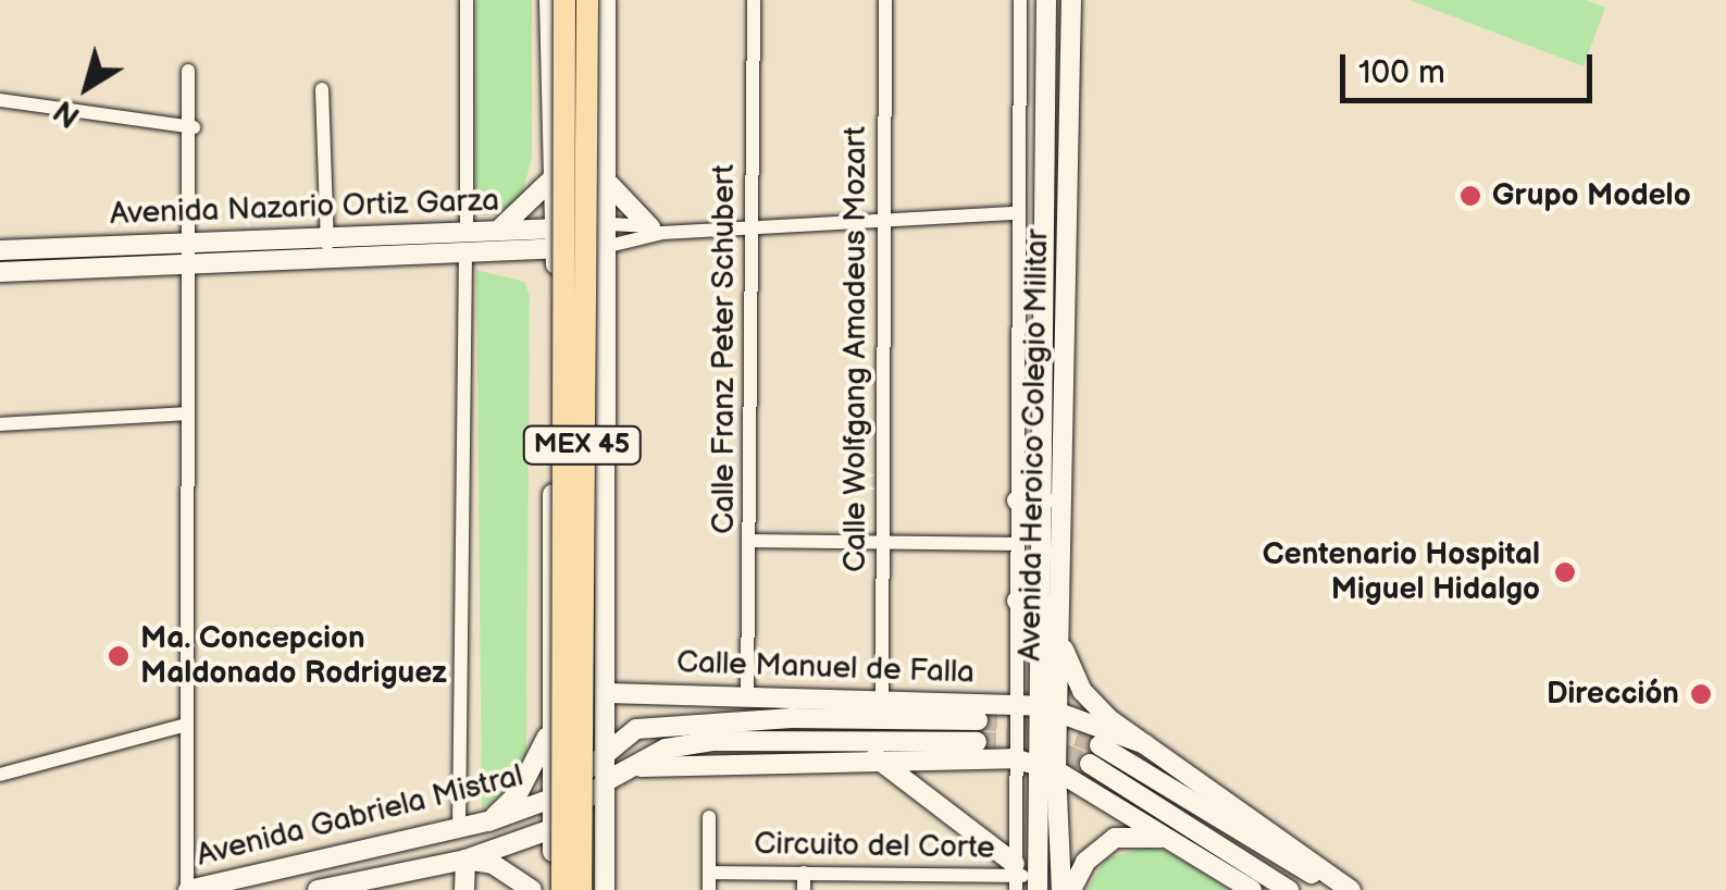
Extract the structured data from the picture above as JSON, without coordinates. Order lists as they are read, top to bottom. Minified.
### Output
{"streets":{"main road":["MEX 45"],"street":["Avenida Nazario Ortiz Garza","Calle Franz Peter Schubert","Calle Wolfgang Amadeus Mozart","Avenida Heroico Colegio Militar","Calle Manuel de Falla","Avenida Gabriela Mistral","Circuito del Corte"]},"crossings":[["Calle Franz Peter Schubert","Calle Manuel de Falla"],["Calle Wolfgang Amadeus Mozart","Calle Manuel de Falla"],["Avenida Heroico Colegio Militar","Calle Manuel de Falla"],["Avenida Heroico Colegio Militar","Circuito del Corte"]],"places":["Grupo Modelo","Centenario Hospital Miguel Hidalgo","Ma. Concepcion Maldonado Rodriguez","Dirección"],"scale_bar":"100 m","north":"bottom left"}
